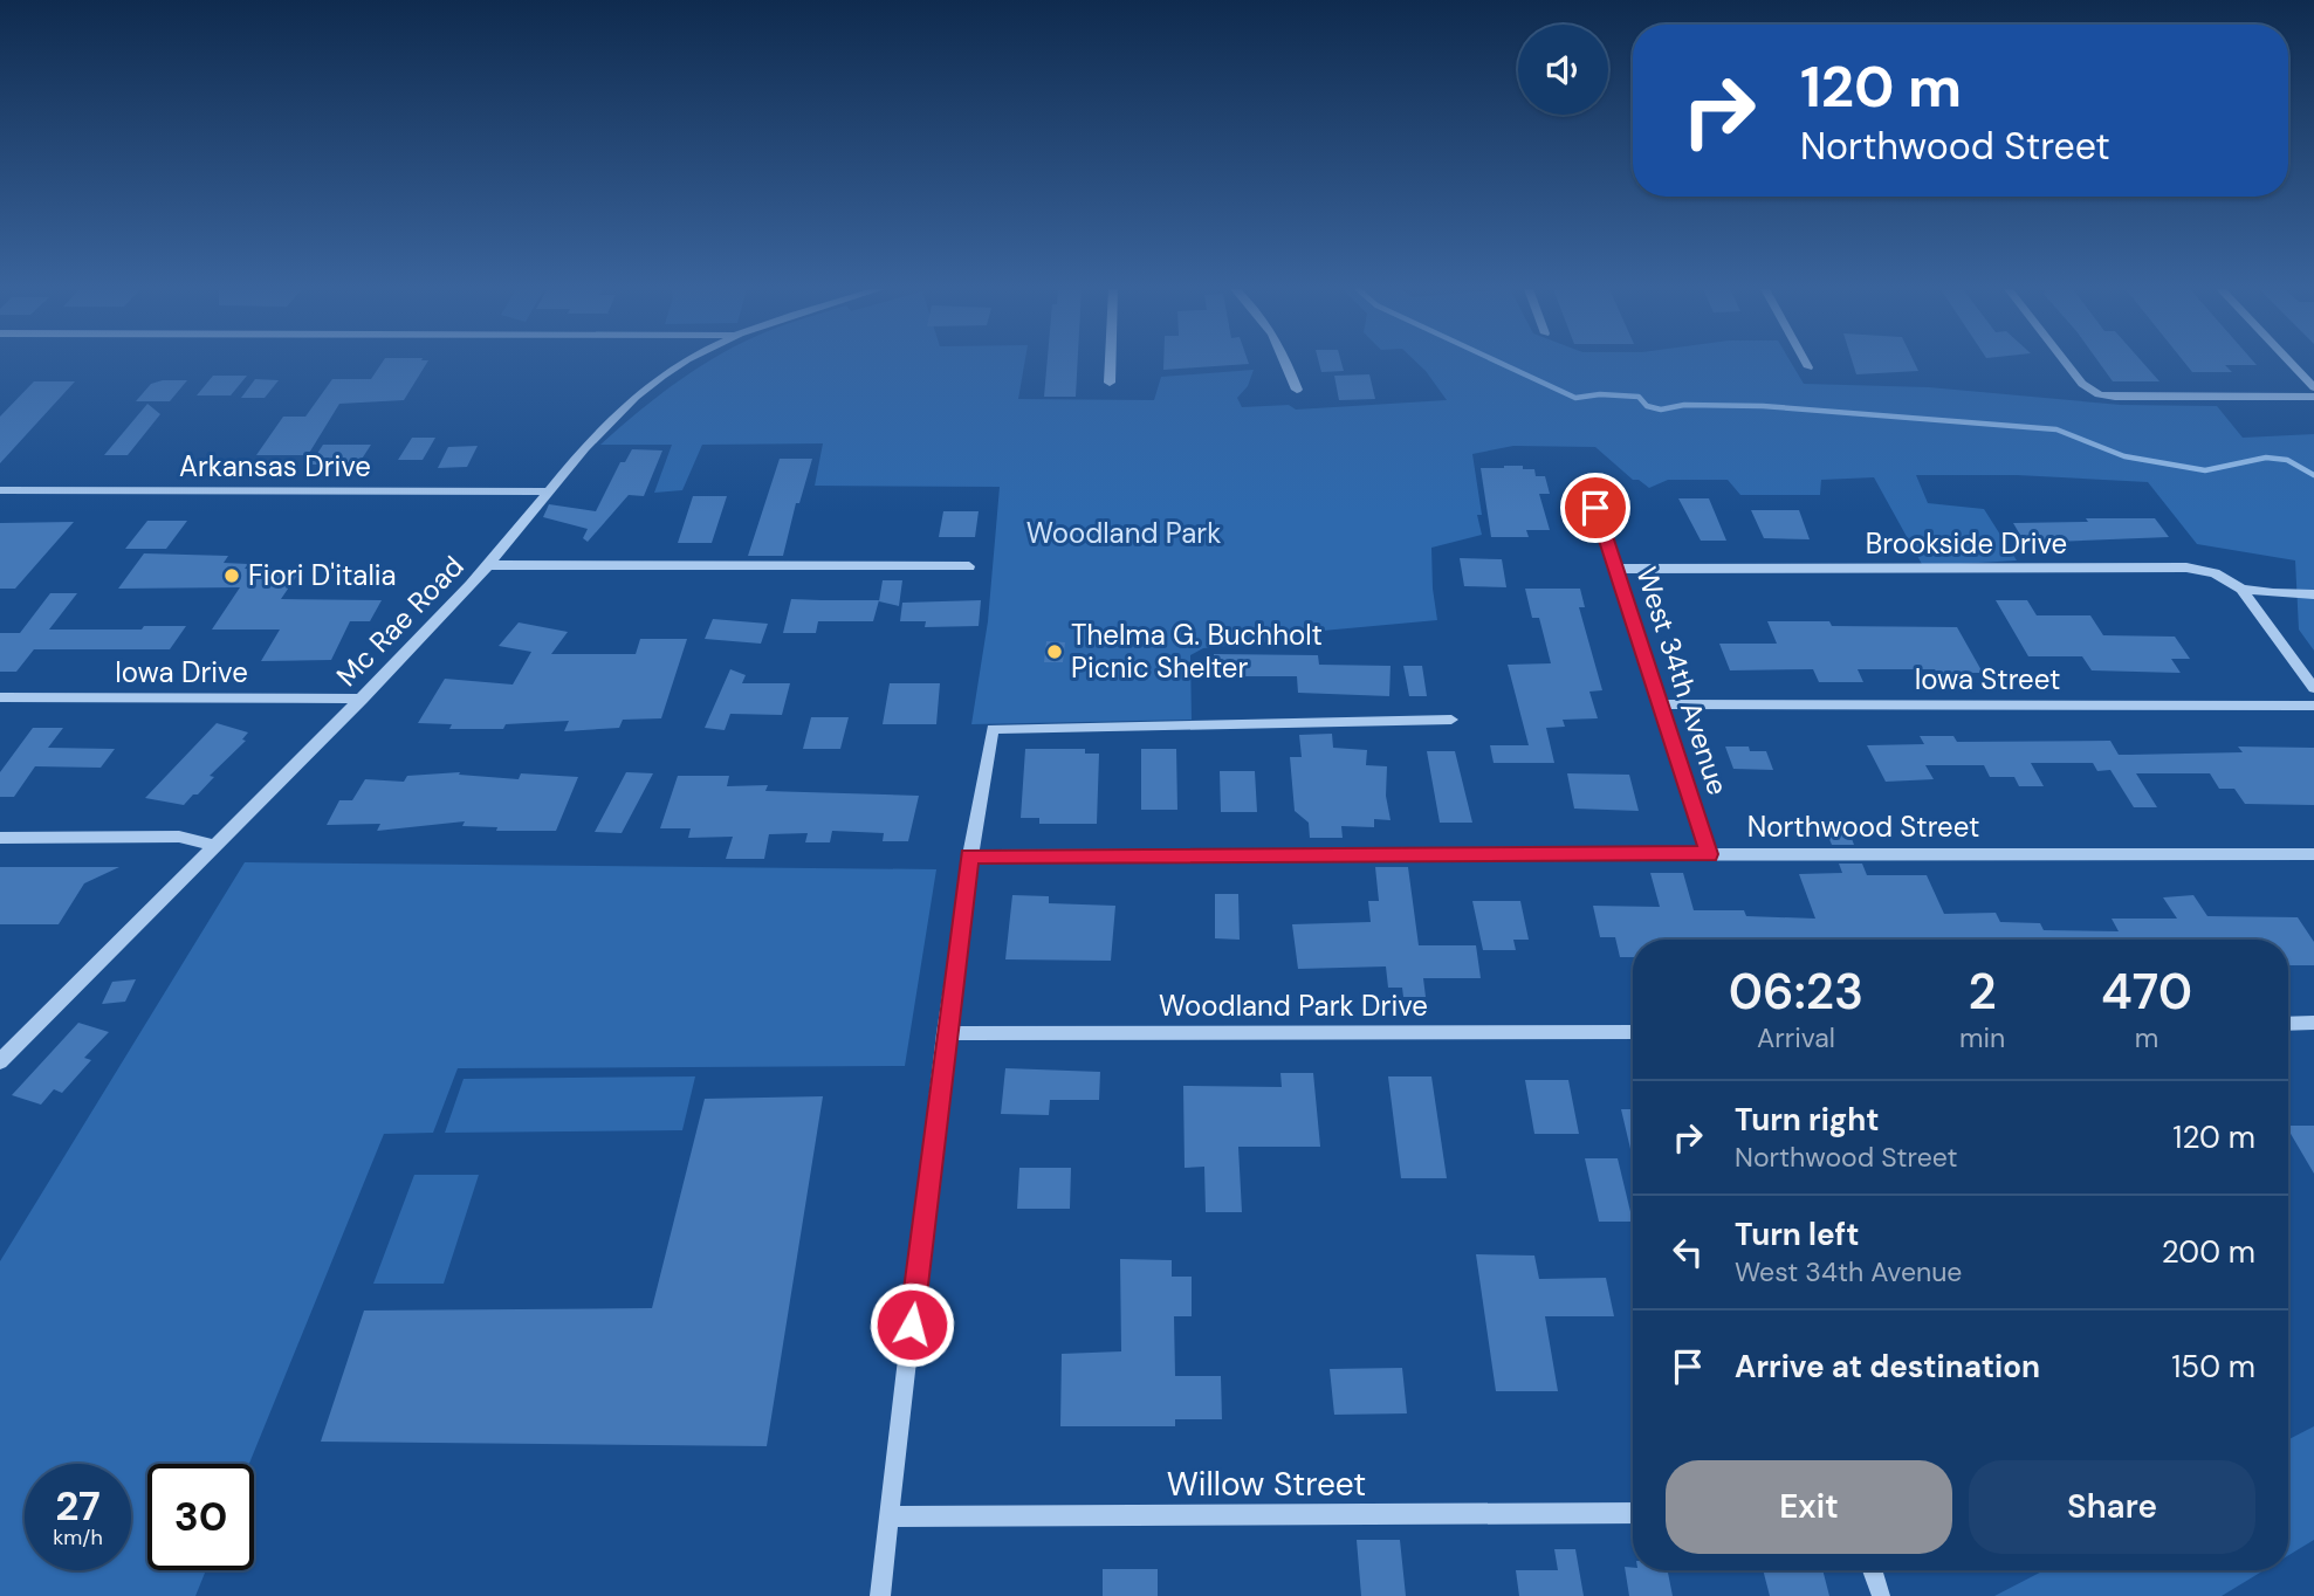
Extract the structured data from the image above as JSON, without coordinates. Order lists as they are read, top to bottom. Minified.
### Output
{"streets":{"street":["Arkansas Drive","Brookside Drive","Mc Rae Road","Iowa Drive","Iowa Street","West 34th Avenue","Northwood Street","Woodland Park Drive","Willow Street"]},"crossings":[["Arkansas Drive","Mc Rae Road"],["Brookside Drive","West 34th Avenue"],["Mc Rae Road","Iowa Drive"],["Iowa Street","West 34th Avenue"],["West 34th Avenue","Northwood Street"]],"parks":["Woodland Park"],"places":["Fiori D'italia","Thelma G. Buchholt Picnic Shelter"],"page":{"turn":["120 m","Northwood Street"],"eta":["06:23","Arrival","2","min","470","m"],"list":[{"name":"Turn right","note":"Northwood Street","value":"120 m"},{"name":"Turn left","note":"West 34th Avenue","value":"200 m"},{"name":"Arrive at destination","value":"150 m"}],"buttons":["Exit","Share"],"speed":"27 km/h","limit":"30"}}
